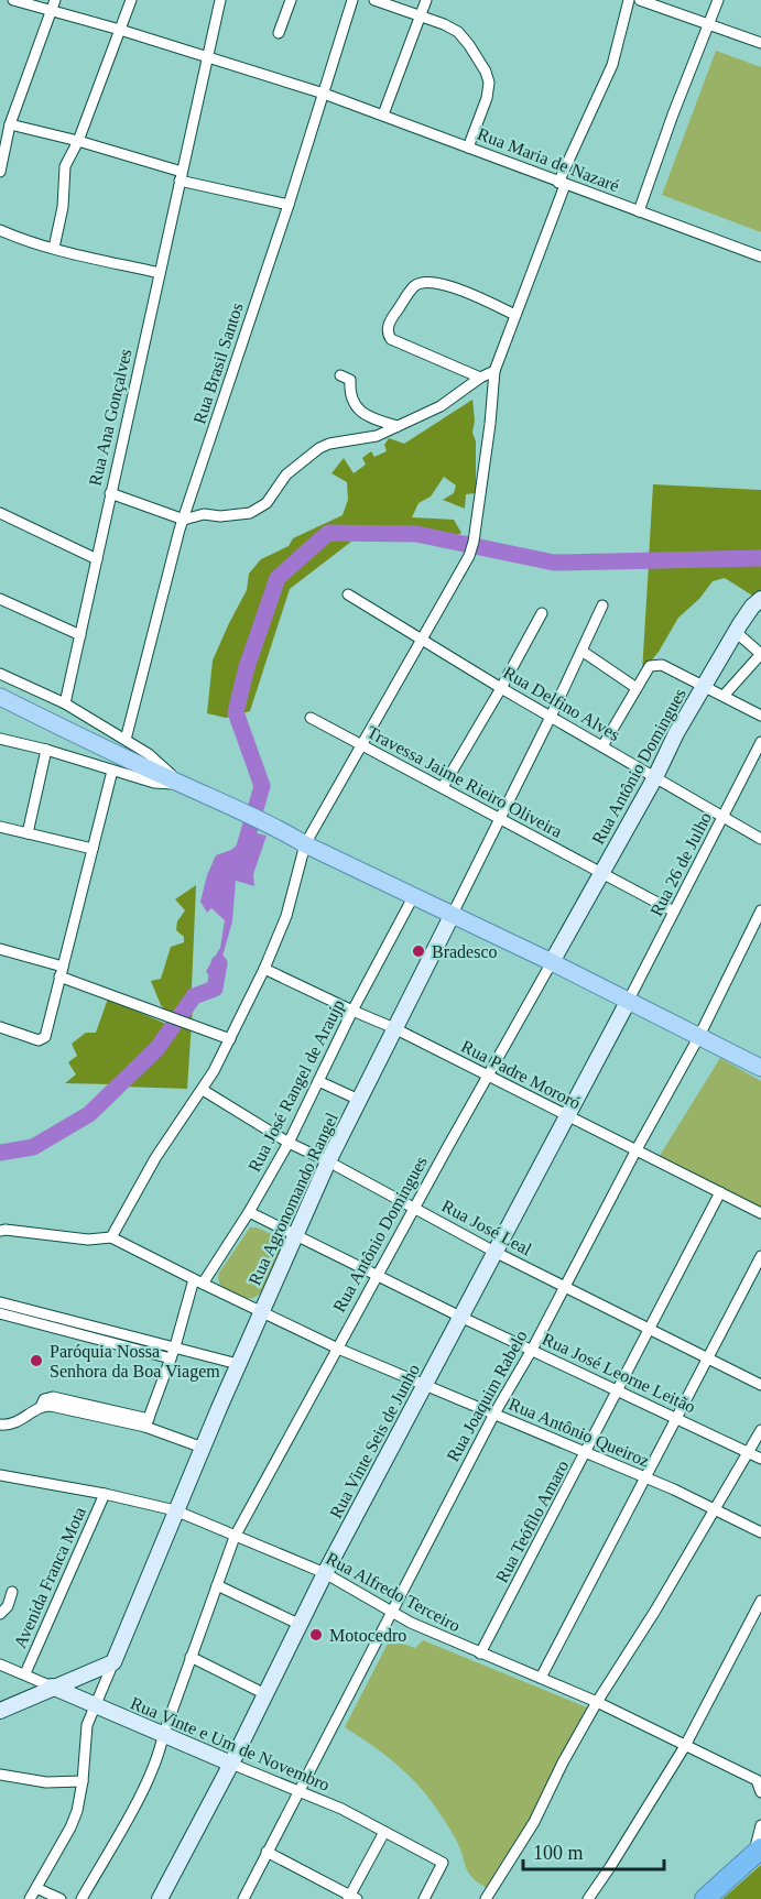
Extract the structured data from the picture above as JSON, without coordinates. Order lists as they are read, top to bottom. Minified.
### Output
{"streets":{"street":["Rua Maria de Nazaré","Rua Brasil Santos","Rua Ana Gonçalves","Rua Delfino Alves","Rua Antônio Domingues","Travessa Jaime Rieiro Oliveira","Rua 26 de Julho","Rua Padre Mororó","Rua José Rangel de Araujp","Rua Agronomando Rangel","Rua José Leal","Rua José Leorne Leitão","Rua Joaquim Rabelo","Rua Antônio Queiroz","Rua Vinte Seis de Junho","Rua Teófilo Amaro","Avenida Franca Mota","Rua Alfredo Terceiro","Rua Vinte e Um de Novembro"]},"crossings":[["Rua Maria de Nazaré","Rua Brasil Santos"],["Rua Maria de Nazaré","Rua Ana Gonçalves"],["Rua Delfino Alves","Rua Antônio Domingues"],["Rua Delfino Alves","Rua 26 de Julho"],["Rua Delfino Alves","Rua Agronomando Rangel"],["Rua Antônio Domingues","Travessa Jaime Rieiro Oliveira"],["Rua Antônio Domingues","Rua Padre Mororó"],["Rua Antônio Domingues","Rua José Leal"],["Rua Antônio Domingues","Rua José Leorne Leitão"],["Rua Antônio Domingues","Rua Antônio Queiroz"],["Rua Antônio Domingues","Rua Alfredo Terceiro"],["Rua Antônio Domingues","Rua Vinte e Um de Novembro"],["Travessa Jaime Rieiro Oliveira","Rua 26 de Julho"],["Travessa Jaime Rieiro Oliveira","Rua Agronomando Rangel"],["Rua 26 de Julho","Rua Vinte Seis de Junho"],["Rua Padre Mororó","Rua José Rangel de Araujp"],["Rua Padre Mororó","Rua Agronomando Rangel"],["Rua Padre Mororó","Rua Joaquim Rabelo"],["Rua Padre Mororó","Rua Vinte Seis de Junho"],["Rua Padre Mororó","Rua Teófilo Amaro"],["Rua José Rangel de Araujp","Rua José Leal"],["Rua José Rangel de Araujp","Rua José Leorne Leitão"],["Rua José Rangel de Araujp","Rua Antônio Queiroz"],["Rua Agronomando Rangel","Rua José Leal"],["Rua Agronomando Rangel","Rua José Leorne Leitão"],["Rua Agronomando Rangel","Rua Antônio Queiroz"],["Rua Agronomando Rangel","Rua Alfredo Terceiro"],["Rua Agronomando Rangel","Rua Vinte e Um de Novembro"],["Rua José Leal","Rua Joaquim Rabelo"],["Rua José Leal","Rua Vinte Seis de Junho"],["Rua José Leal","Rua Teófilo Amaro"],["Rua José Leorne Leitão","Rua Joaquim Rabelo"],["Rua José Leorne Leitão","Rua Vinte Seis de Junho"],["Rua José Leorne Leitão","Rua Teófilo Amaro"],["Rua Joaquim Rabelo","Rua Antônio Queiroz"],["Rua Joaquim Rabelo","Rua Alfredo Terceiro"],["Rua Joaquim Rabelo","Rua Vinte e Um de Novembro"],["Rua Antônio Queiroz","Rua Vinte Seis de Junho"],["Rua Antônio Queiroz","Rua Teófilo Amaro"],["Rua Vinte Seis de Junho","Rua Alfredo Terceiro"],["Rua Vinte Seis de Junho","Rua Vinte e Um de Novembro"],["Rua Teófilo Amaro","Rua Alfredo Terceiro"],["Avenida Franca Mota","Rua Alfredo Terceiro"],["Avenida Franca Mota","Rua Vinte e Um de Novembro"]],"places":["Bradesco","Paróquia Nossa Senhora da Boa Viagem","Motocedro"],"scale_bar":"100 m"}
